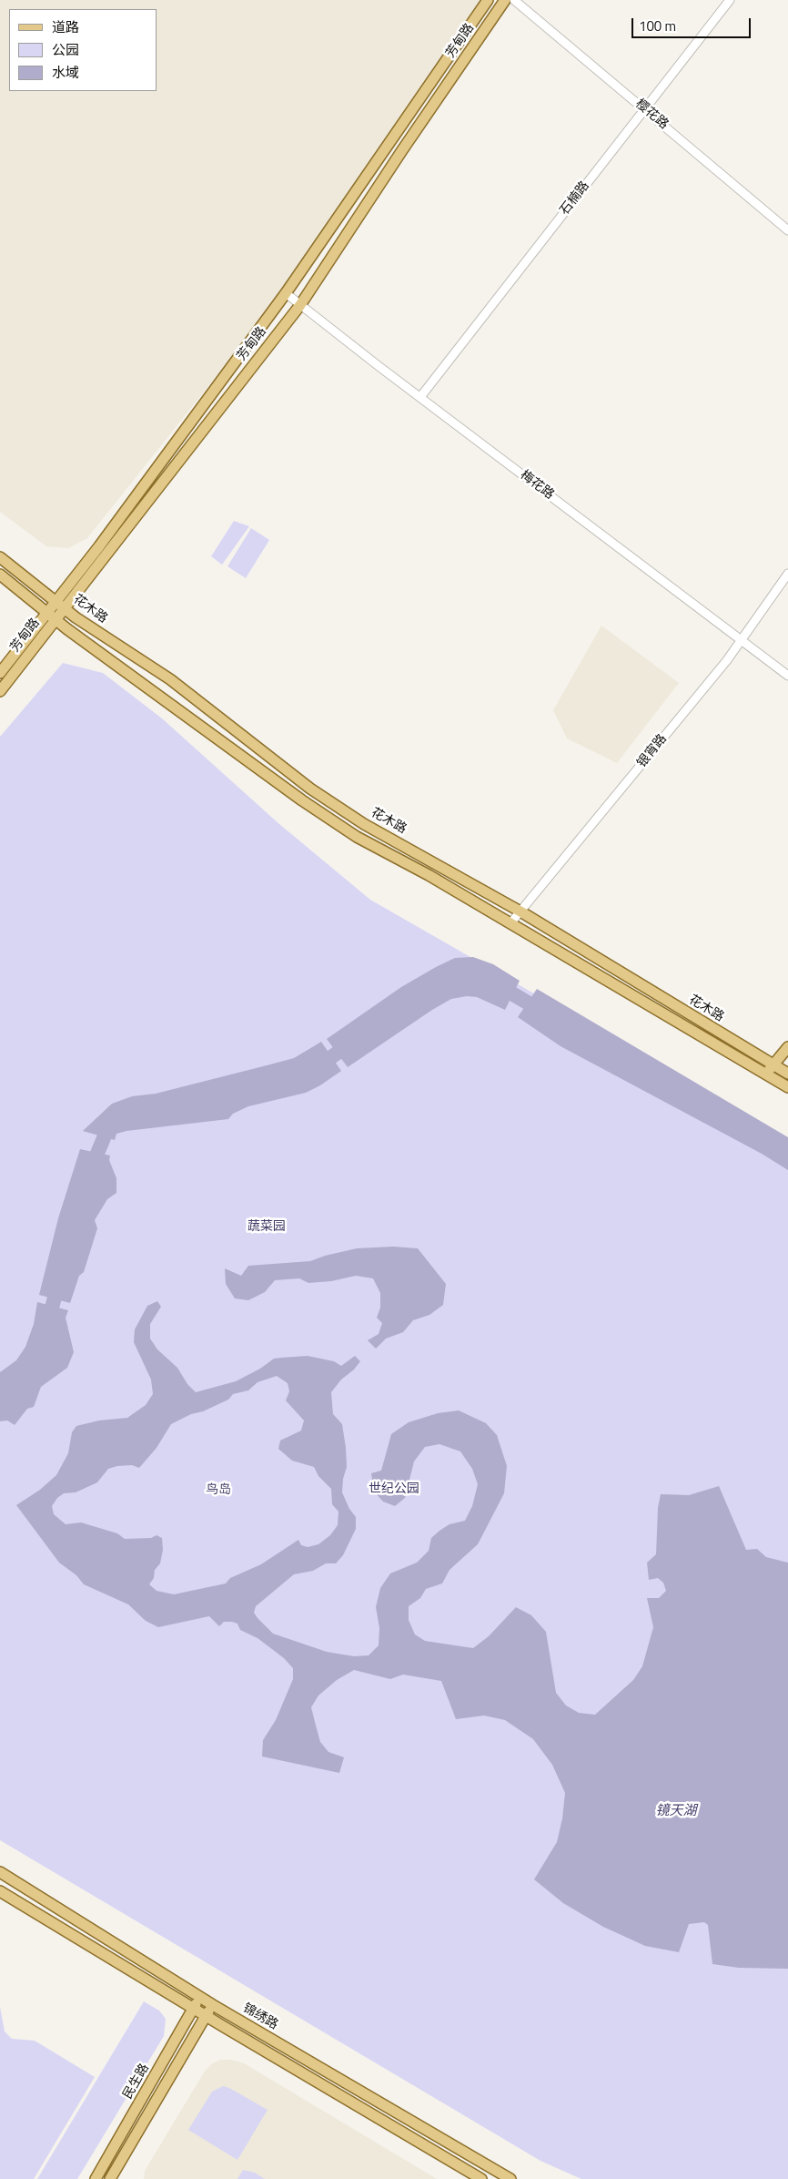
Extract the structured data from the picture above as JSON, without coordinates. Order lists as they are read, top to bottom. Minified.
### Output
{"streets":{"main road":["芳甸路","花木路","锦绣路","民生路"],"street":["樱花路","石楠路","梅花路","银宵路"]},"crossings":[["芳甸路","梅花路"],["芳甸路","花木路"],["樱花路","石楠路"],["石楠路","梅花路"],["梅花路","银宵路"],["花木路","银宵路"],["锦绣路","民生路"]],"water":["镜天湖"],"parks":["蔬菜园","世纪公园","鸟岛"],"legend":["道路","公园","水域"],"scale_bar":"100 m"}
